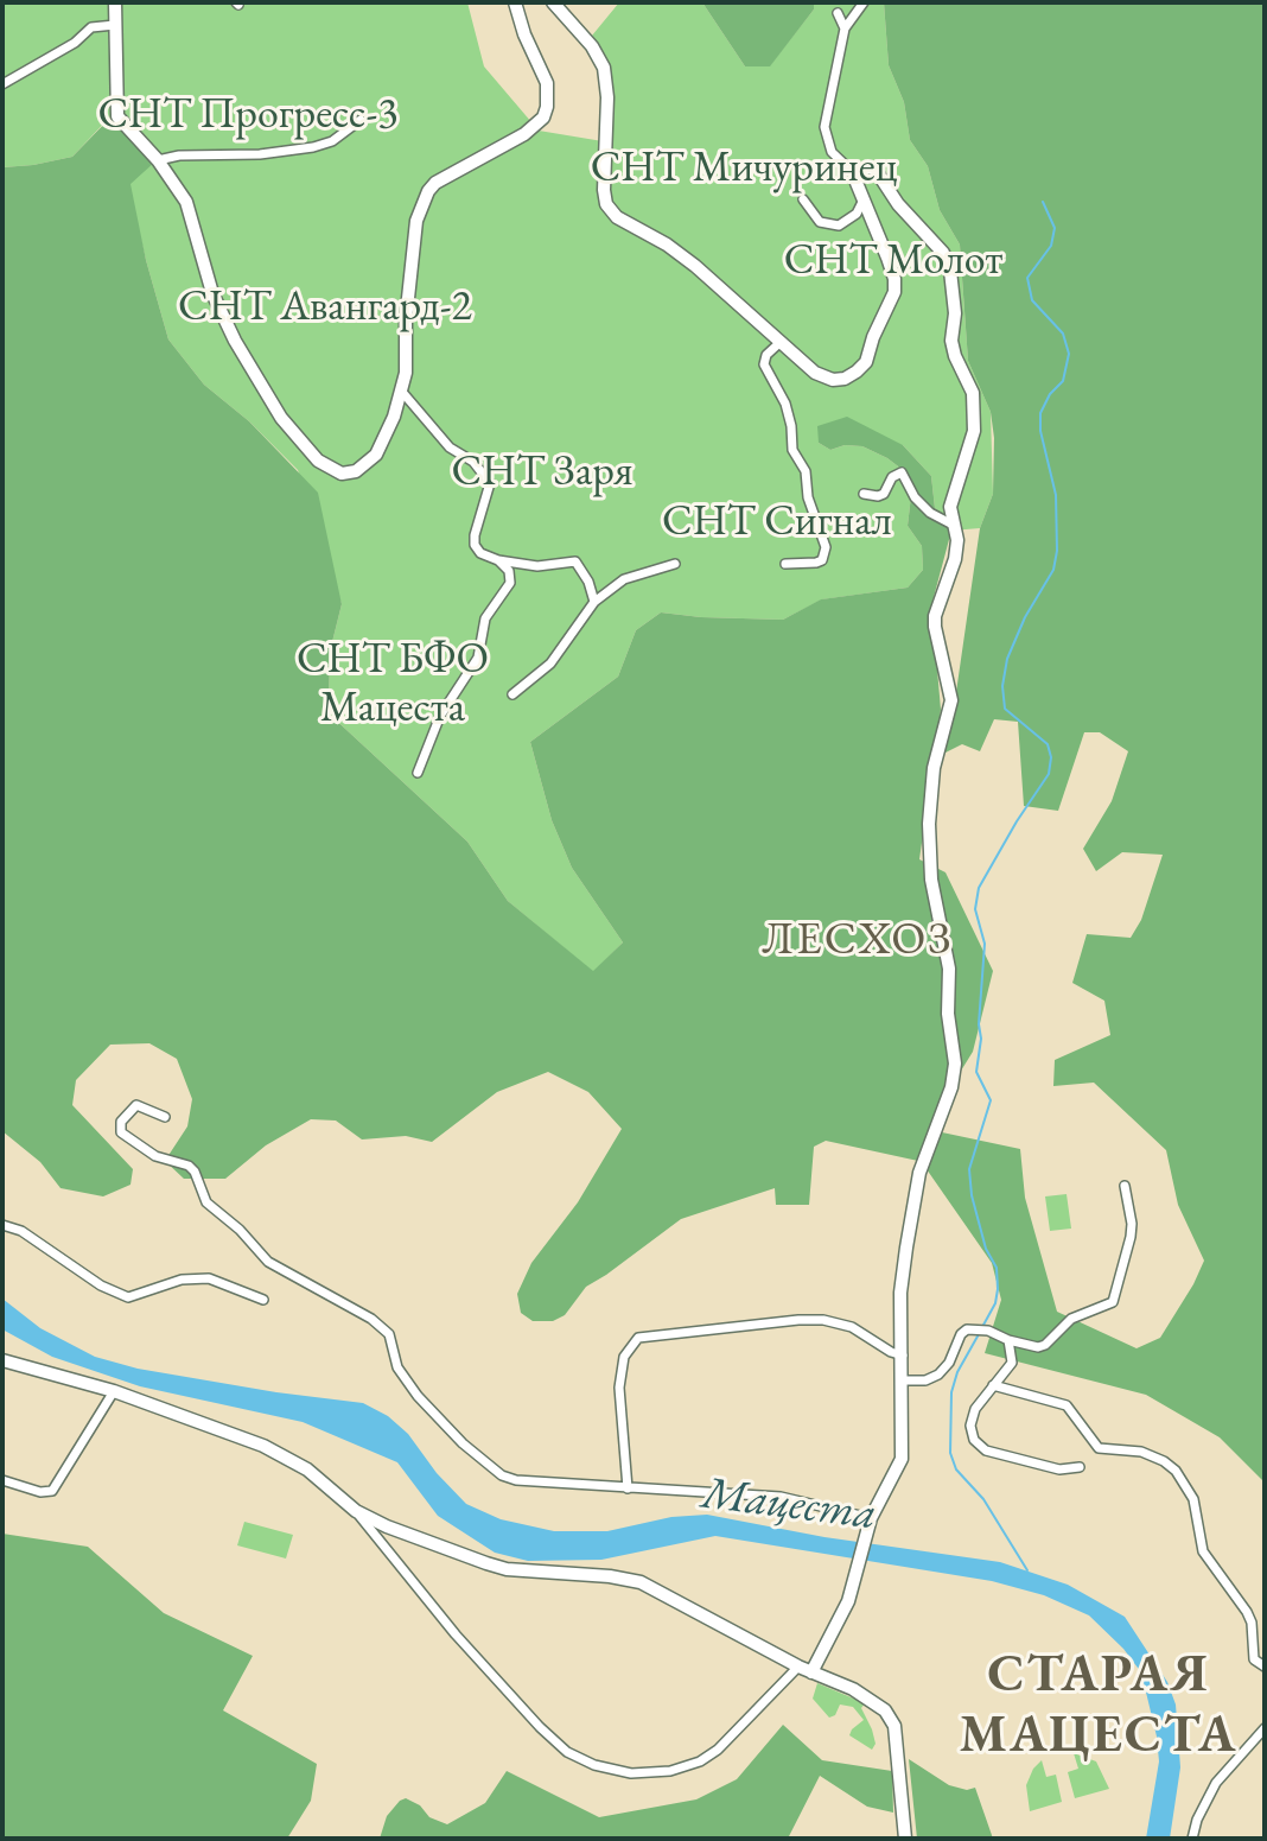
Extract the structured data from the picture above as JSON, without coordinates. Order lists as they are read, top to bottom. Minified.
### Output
{"districts":["ЛЕСХОЗ","СТАРАЯ МАЦЕСТА"],"water":["Мацеста"],"parks":["СНТ Прогресс-3","СНТ Мичуринец","СНТ Молот","СНТ Авангард-2","СНТ Заря","СНТ Сигнал","СНТ БФО Мацеста"]}
